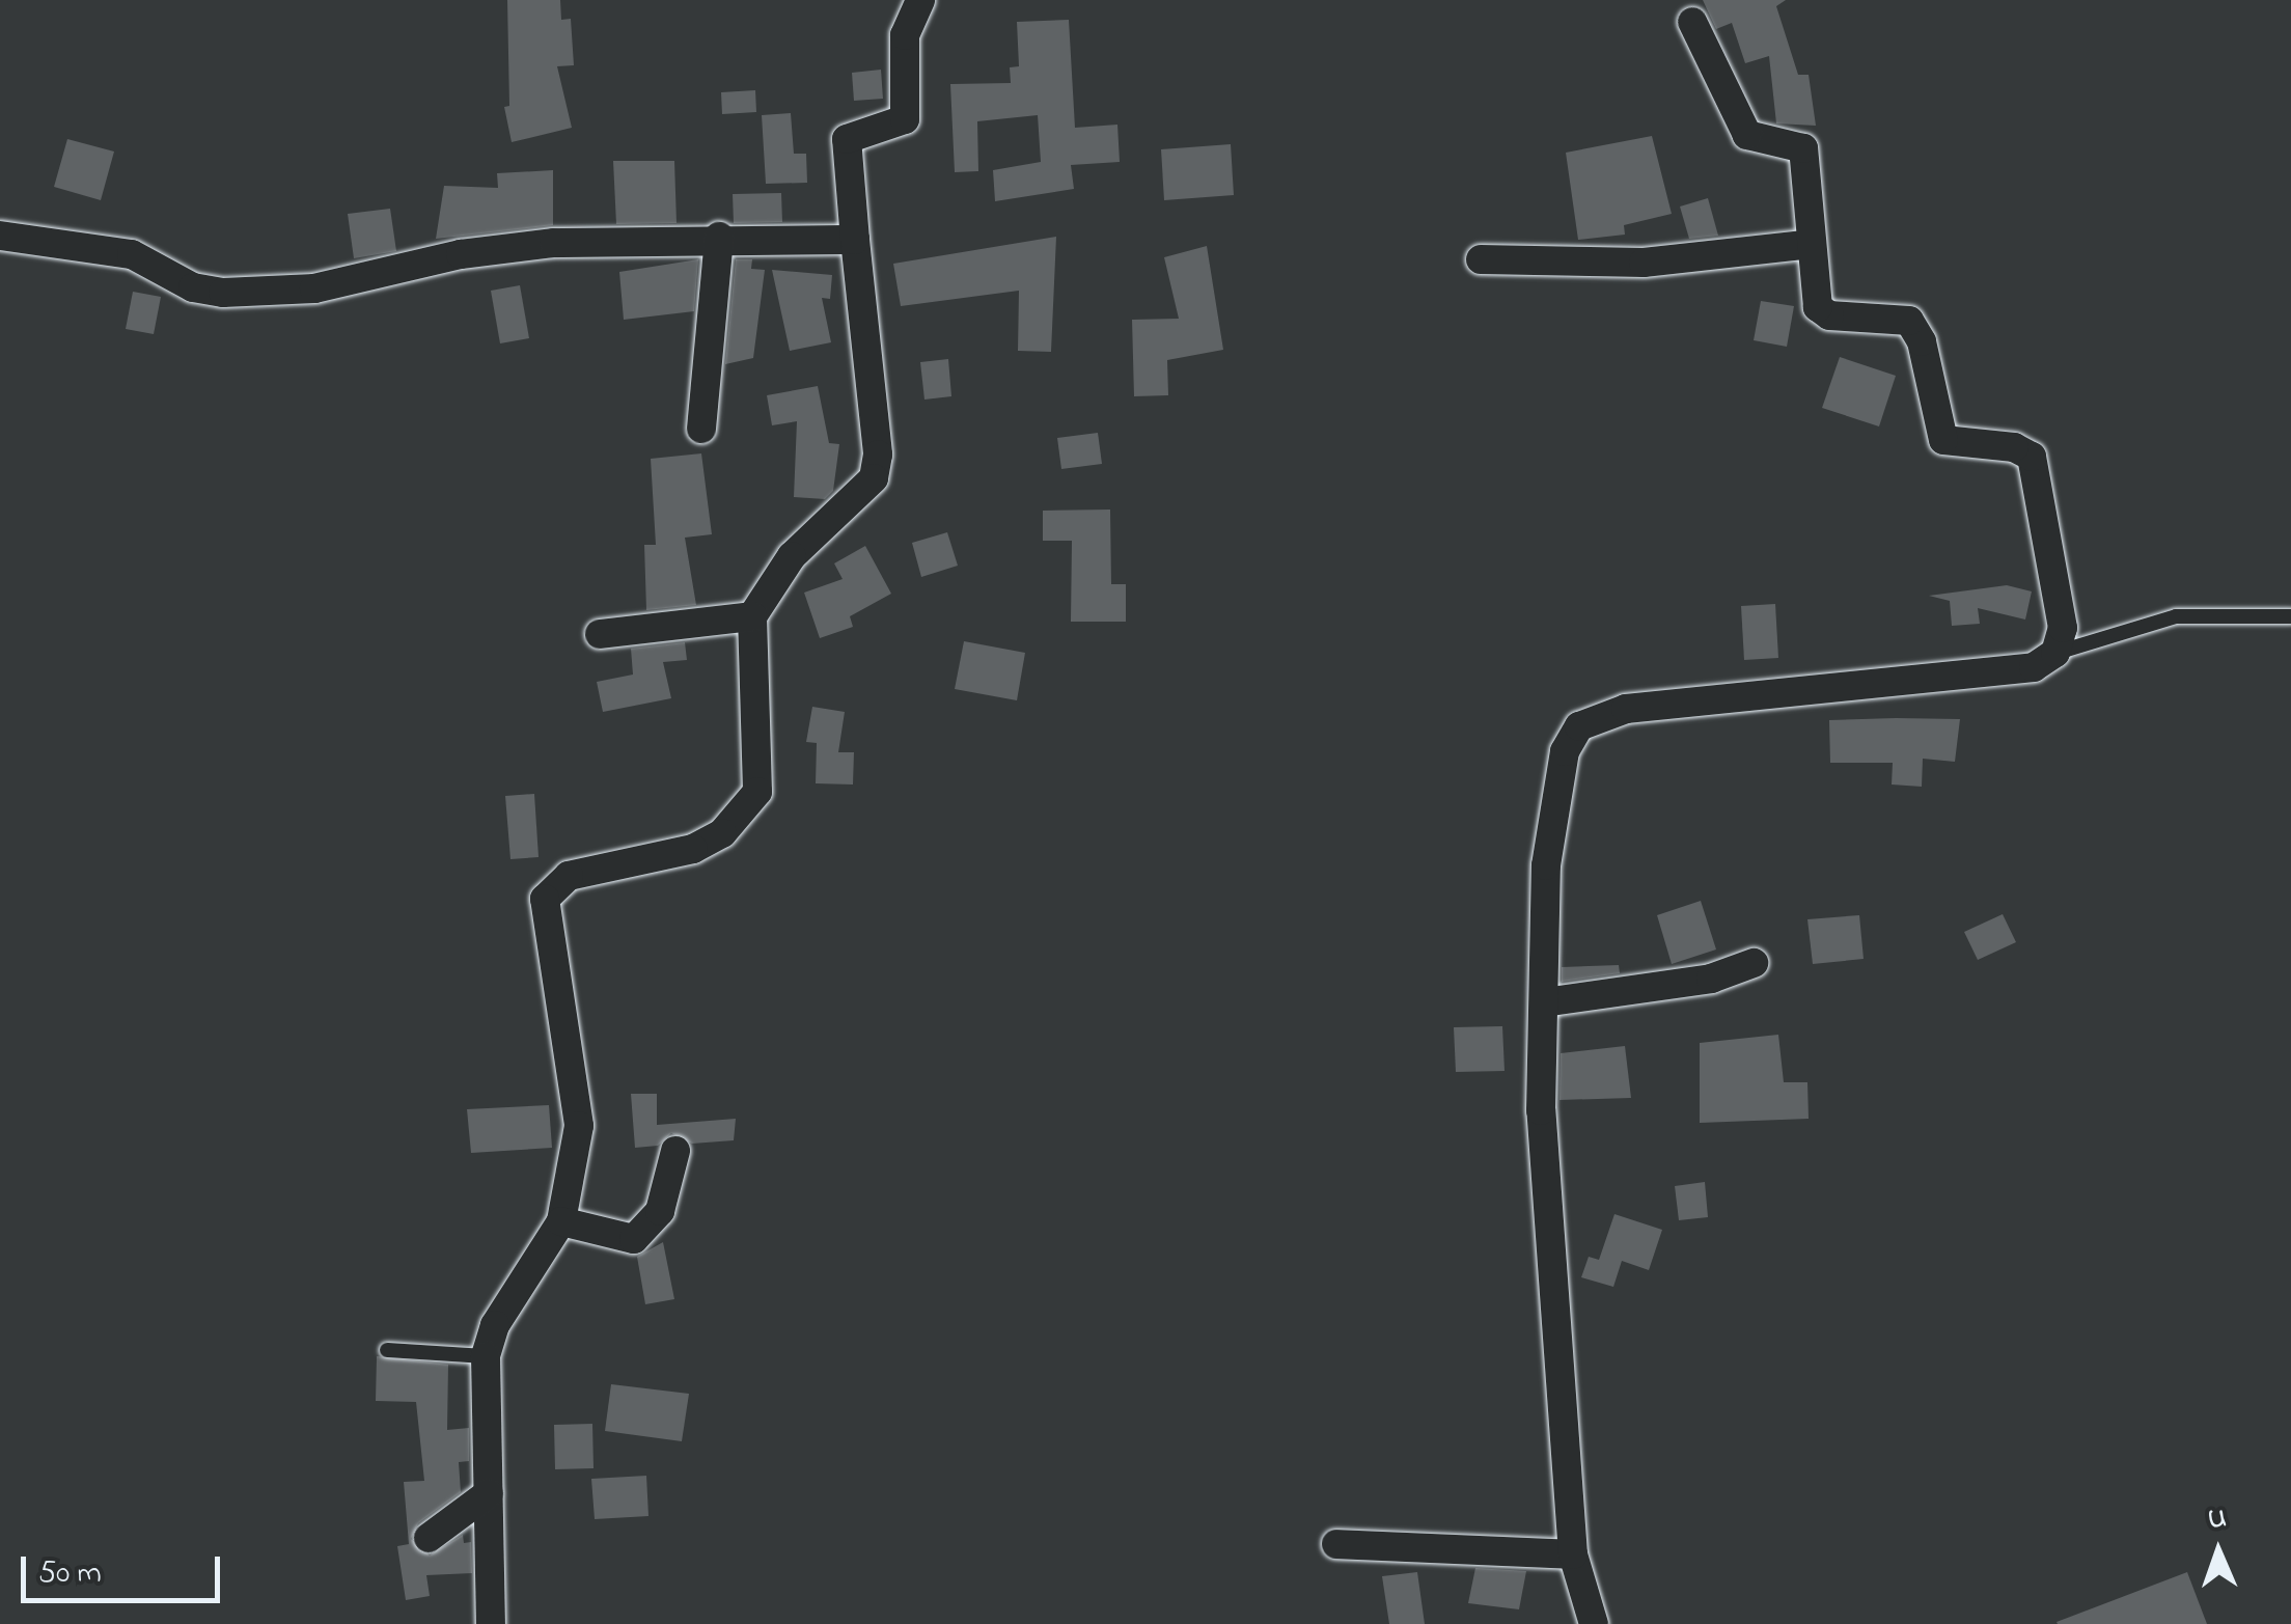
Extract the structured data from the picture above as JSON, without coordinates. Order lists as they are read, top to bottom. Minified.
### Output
{"scale_bar":"50 m","north":"top"}
